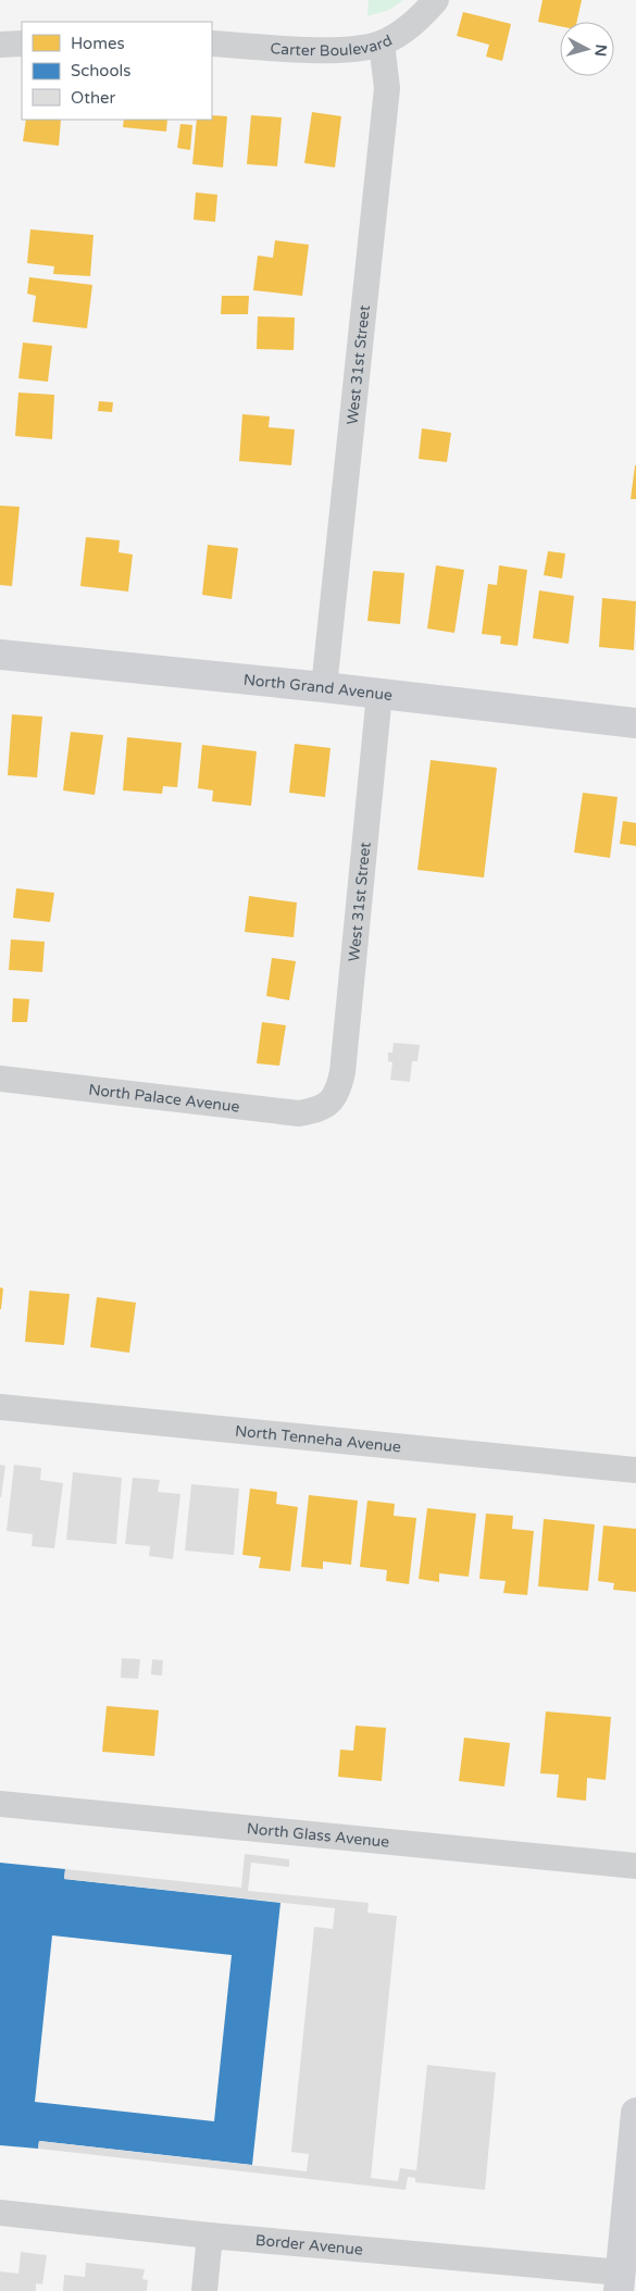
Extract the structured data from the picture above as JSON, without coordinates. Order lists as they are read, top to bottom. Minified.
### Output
{"streets":{"street":["Carter Boulevard","West 31st Street","North Grand Avenue","North Palace Avenue","North Tenneha Avenue","North Glass Avenue","Border Avenue"]},"crossings":[["Carter Boulevard","West 31st Street"],["West 31st Street","North Grand Avenue"],["West 31st Street","North Palace Avenue"]],"legend":["Homes","Schools","Other"],"north":"right"}
